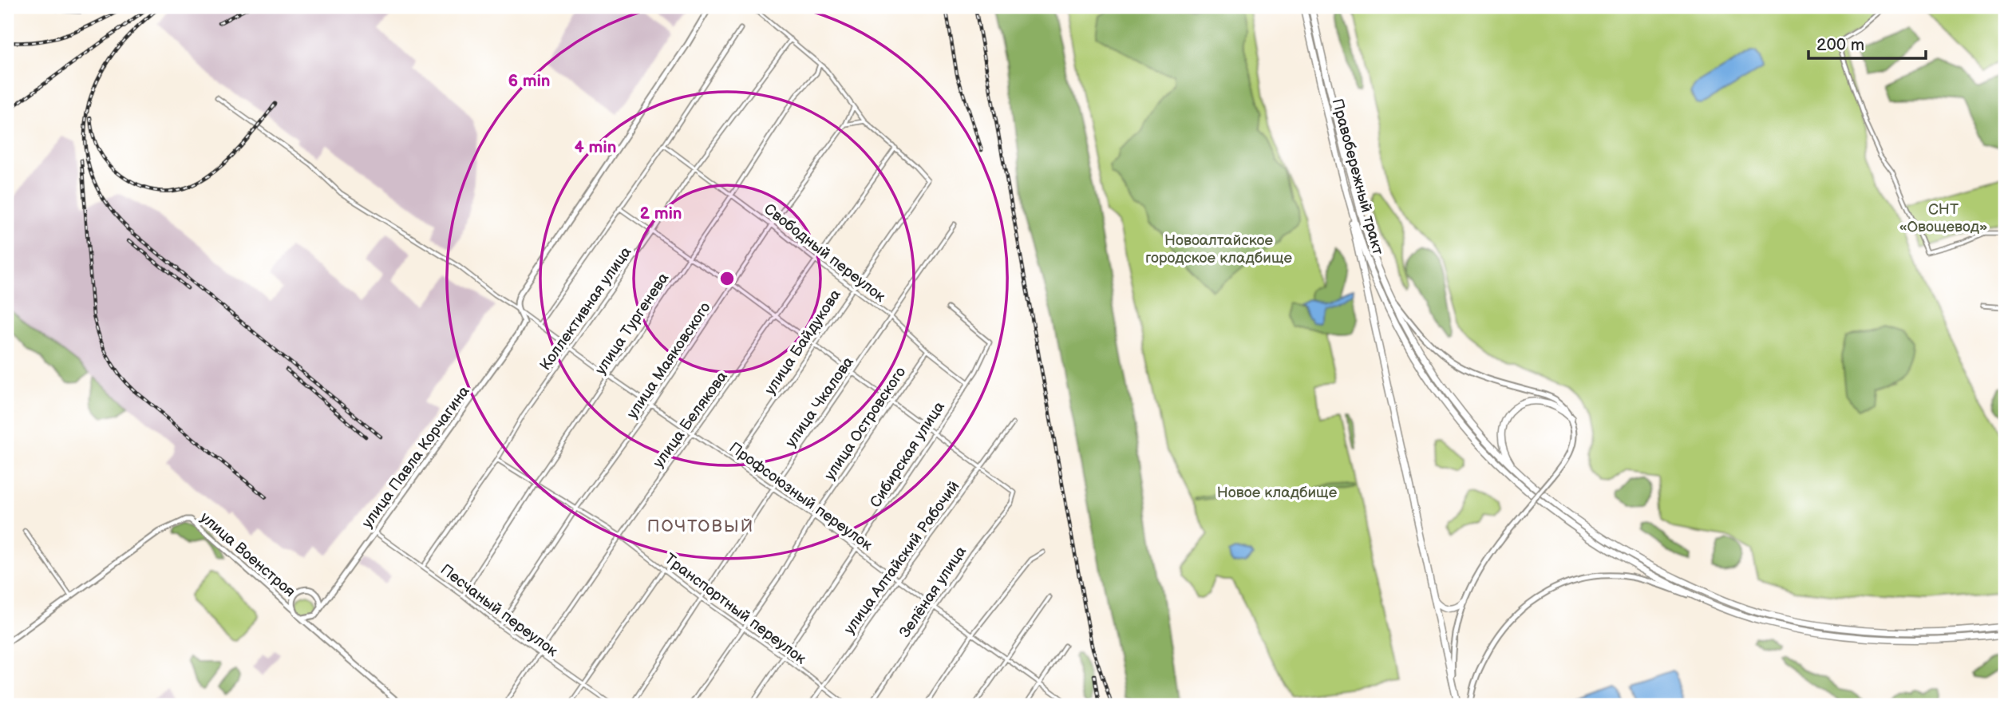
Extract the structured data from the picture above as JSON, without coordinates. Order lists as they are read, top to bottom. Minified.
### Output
{"streets":{"highway":["Правобережный тракт"],"street":["Свободный переулок","Коллективная улица","улица Тургенева","улица Байдукова","улица Маяковского","улица Чкалова","улица Белякова","улица Островского","Сибирская улица","улица Павла Корчагина","Профсоюзный переулок","улица Военстроя","улица Алтайский Рабочий","Зелёная улица","Транспортный переулок","Песчаный переулок"]},"crossings":[["Свободный переулок","Коллективная улица"],["Свободный переулок","улица Тургенева"],["Свободный переулок","улица Байдукова"],["Свободный переулок","улица Маяковского"],["Свободный переулок","улица Чкалова"],["Свободный переулок","улица Белякова"],["Свободный переулок","улица Островского"],["Свободный переулок","Сибирская улица"],["Коллективная улица","Профсоюзный переулок"],["Коллективная улица","Транспортный переулок"],["Коллективная улица","Песчаный переулок"],["улица Тургенева","Профсоюзный переулок"],["улица Тургенева","Транспортный переулок"],["улица Тургенева","Песчаный переулок"],["улица Байдукова","улица Белякова"],["улица Байдукова","Профсоюзный переулок"],["улица Маяковского","Профсоюзный переулок"],["улица Маяковского","Транспортный переулок"],["улица Маяковского","Песчаный переулок"],["улица Чкалова","Профсоюзный переулок"],["улица Чкалова","Транспортный переулок"],["улица Белякова","Профсоюзный переулок"],["улица Белякова","Транспортный переулок"],["улица Белякова","Песчаный переулок"],["улица Островского","Профсоюзный переулок"],["улица Островского","Транспортный переулок"],["Сибирская улица","Профсоюзный переулок"],["Сибирская улица","Транспортный переулок"],["улица Павла Корчагина","Профсоюзный переулок"],["улица Павла Корчагина","улица Военстроя"],["улица Павла Корчагина","Песчаный переулок"],["Профсоюзный переулок","улица Алтайский Рабочий"],["Профсоюзный переулок","Зелёная улица"],["улица Алтайский Рабочий","Зелёная улица"],["улица Алтайский Рабочий","Транспортный переулок"]],"districts":["ПОЧТОВЫЙ"],"parks":["СНТ «Овощевод»","Новоалтайское городское кладбище","Новое кладбище"],"scale_bar":"200 m","rings":["6 min","4 min","2 min"]}
